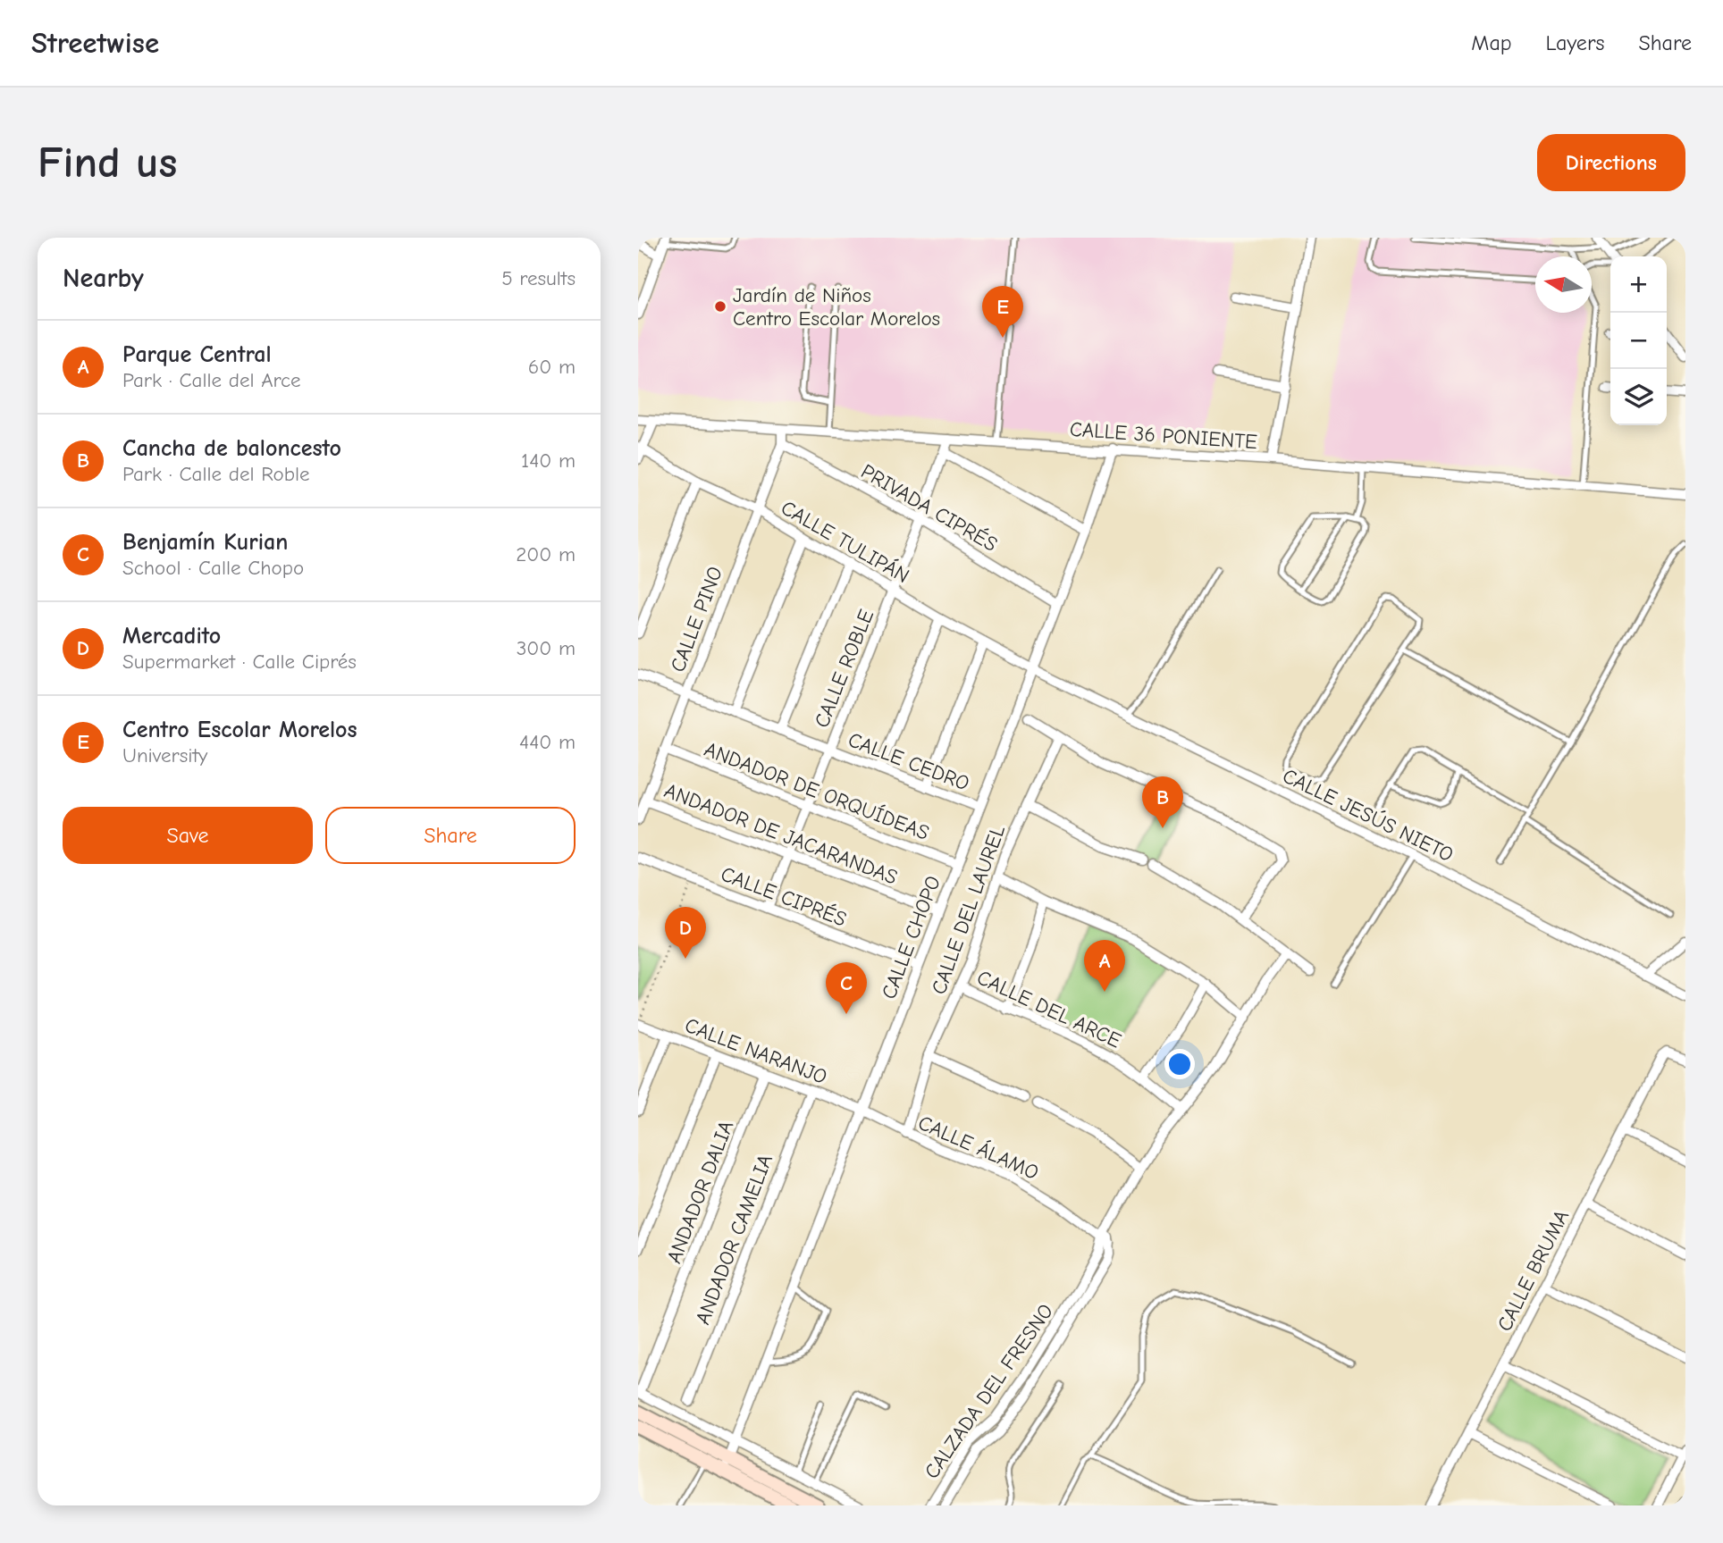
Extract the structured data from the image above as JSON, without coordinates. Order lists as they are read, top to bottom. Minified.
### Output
{"streets":{"street":["CALLE 36 PONIENTE","PRIVADA CIPRÉS","CALLE TULIPÁN","CALLE PINO","CALLE ROBLE","CALLE CEDRO","ANDADOR DE ORQUÍDEAS","CALLE JESÚS NIETO","ANDADOR DE JACARANDAS","CALLE CIPRÉS","CALLE DEL LAUREL","CALLE CHOPO","CALLE DEL ARCE","CALLE NARANJO","CALLE ÁLAMO","ANDADOR DALIA","ANDADOR CAMELIA","CALLE BRUMA","CALZADA DEL FRESNO"]},"crossings":[["CALLE 36 PONIENTE","CALLE PINO"],["CALLE 36 PONIENTE","CALLE ROBLE"],["CALLE 36 PONIENTE","CALLE CHOPO"],["PRIVADA CIPRÉS","CALLE PINO"],["PRIVADA CIPRÉS","CALLE ROBLE"],["PRIVADA CIPRÉS","CALLE CHOPO"],["CALLE TULIPÁN","CALLE PINO"],["CALLE TULIPÁN","CALLE ROBLE"],["CALLE TULIPÁN","CALLE JESÚS NIETO"],["CALLE TULIPÁN","CALLE CHOPO"],["CALLE PINO","CALLE CEDRO"],["CALLE PINO","ANDADOR DE ORQUÍDEAS"],["CALLE PINO","ANDADOR DE JACARANDAS"],["CALLE ROBLE","CALLE CEDRO"],["CALLE ROBLE","ANDADOR DE ORQUÍDEAS"],["CALLE ROBLE","ANDADOR DE JACARANDAS"],["CALLE ROBLE","CALLE CIPRÉS"],["CALLE CEDRO","CALLE CHOPO"],["ANDADOR DE ORQUÍDEAS","CALLE CHOPO"],["CALLE JESÚS NIETO","CALLE CHOPO"],["ANDADOR DE JACARANDAS","CALLE CHOPO"],["CALLE CIPRÉS","CALLE CHOPO"],["CALLE DEL LAUREL","CALLE DEL ARCE"],["CALLE DEL LAUREL","CALLE ÁLAMO"],["CALLE CHOPO","CALLE NARANJO"],["CALLE CHOPO","CALLE ÁLAMO"],["CALLE DEL ARCE","CALZADA DEL FRESNO"],["CALLE NARANJO","CALLE ÁLAMO"],["CALLE NARANJO","ANDADOR DALIA"],["CALLE NARANJO","ANDADOR CAMELIA"],["CALLE ÁLAMO","CALZADA DEL FRESNO"]],"places":["Jardín de Niños Centro Escolar Morelos"],"north":"left","page":{"header":"Streetwise","nav":["Map","Layers","Share"],"buttons":["Directions",["Save","Share"]],"title":"Find us","heading":["Nearby","5 results"],"map_buttons":["+","−"],"pins":["E","B","D","A","C"],"list":[{"mark":"A","name":"Parque Central","note":"Park · Calle del Arce","value":"60 m"},{"mark":"B","name":"Cancha de baloncesto","note":"Park · Calle del Roble","value":"140 m"},{"mark":"C","name":"Benjamín Kurian","note":"School · Calle Chopo","value":"200 m"},{"mark":"D","name":"Mercadito","note":"Supermarket · Calle Ciprés","value":"300 m"},{"mark":"E","name":"Centro Escolar Morelos","note":"University","value":"440 m"}]}}
